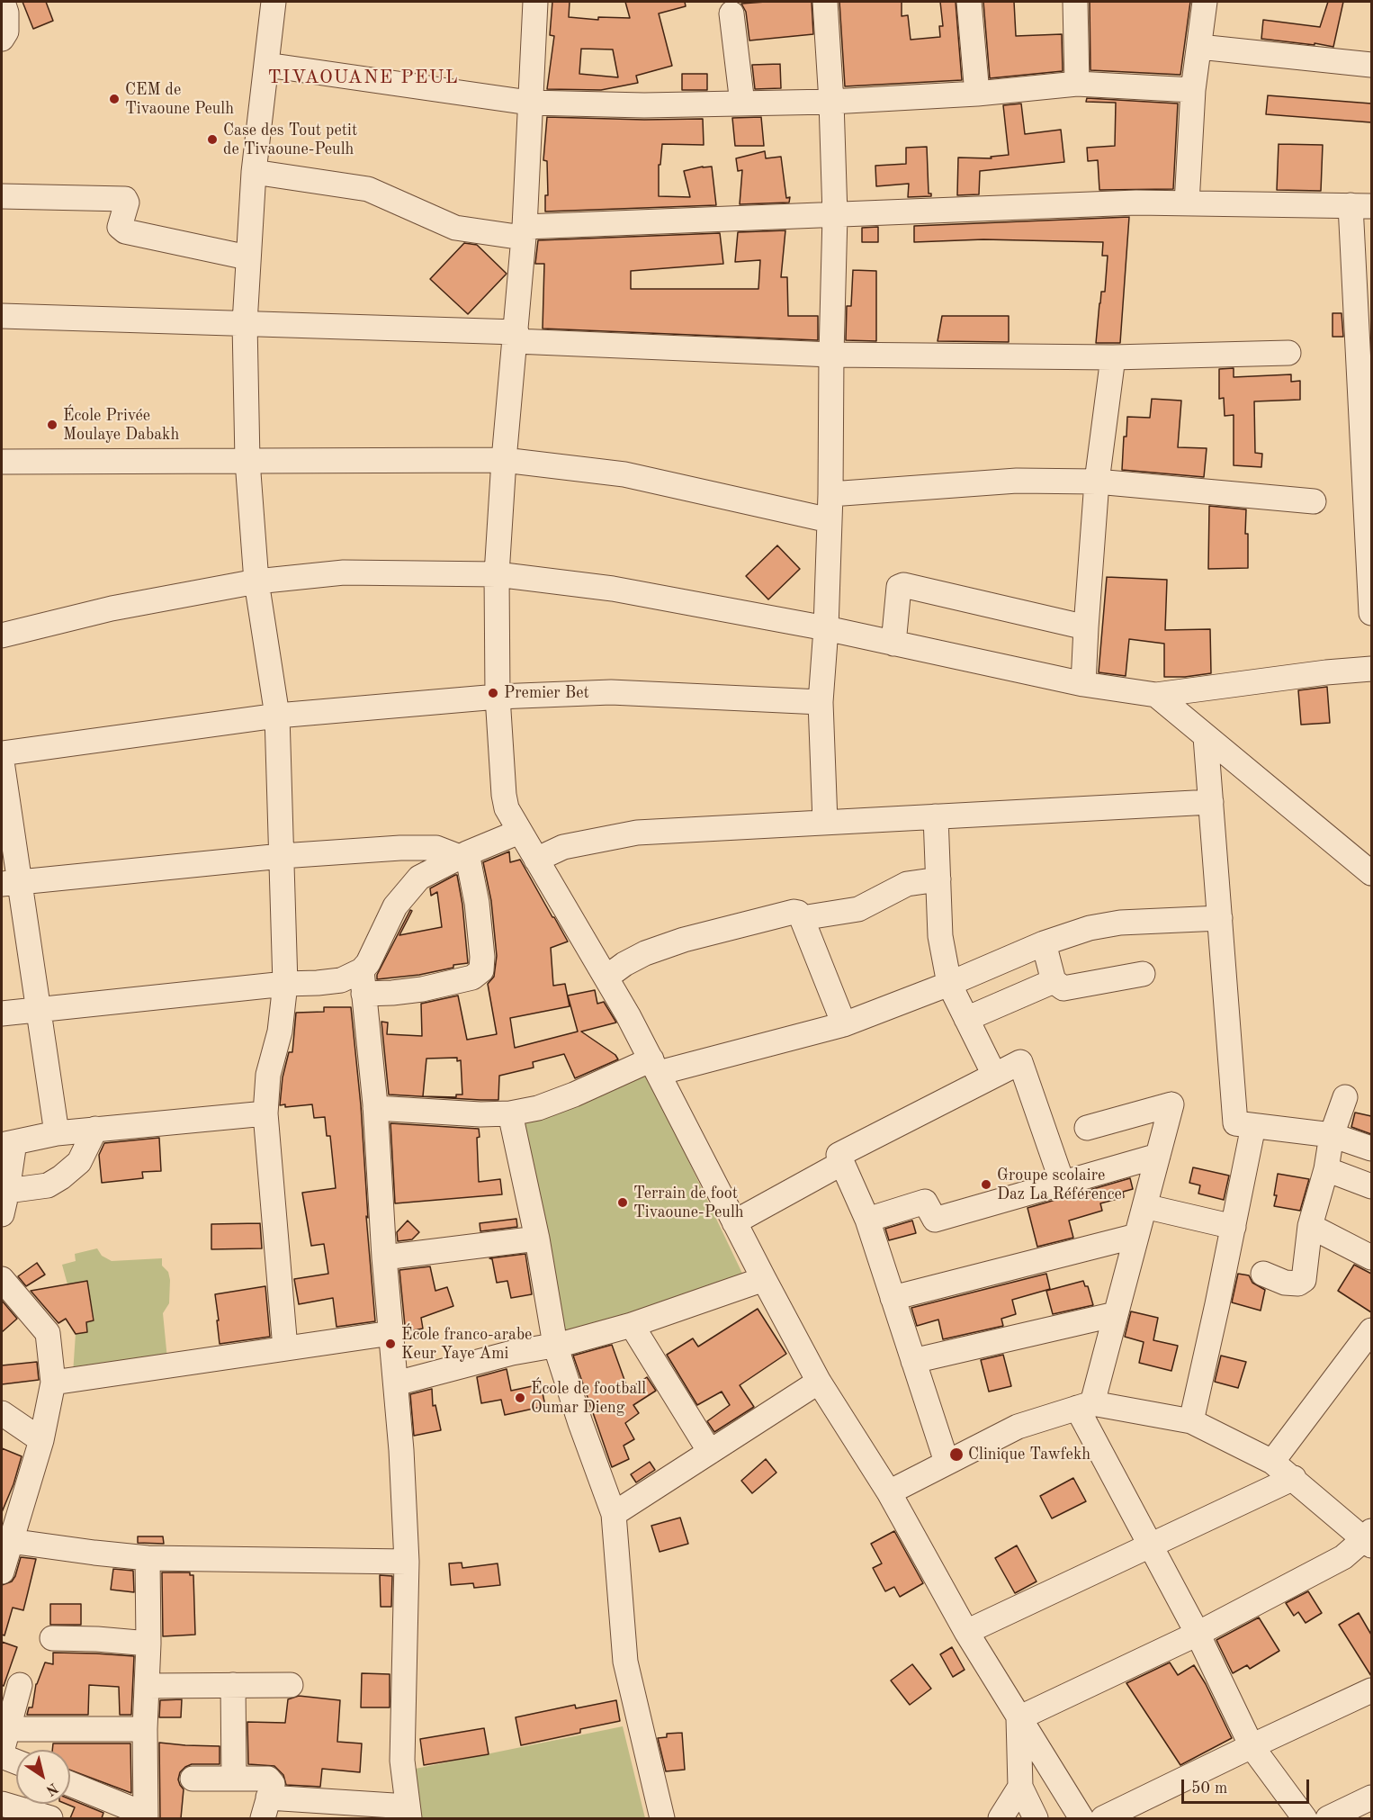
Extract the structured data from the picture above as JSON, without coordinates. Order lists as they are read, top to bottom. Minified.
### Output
{"districts":["TIVAOUANE PEUL"],"places":["CEM de Tivaoune Peulh","Case des Tout petit de Tivaoune-Peulh","École Privée Moulaye Dabakh","Premier Bet","Groupe scolaire Daz La Référence","Terrain de foot Tivaoune-Peulh","École franco-arabe Keur Yaye Ami","École de football Oumar Dieng","Clinique Tawfekh"],"scale_bar":"50 m","north":"bottom right"}
